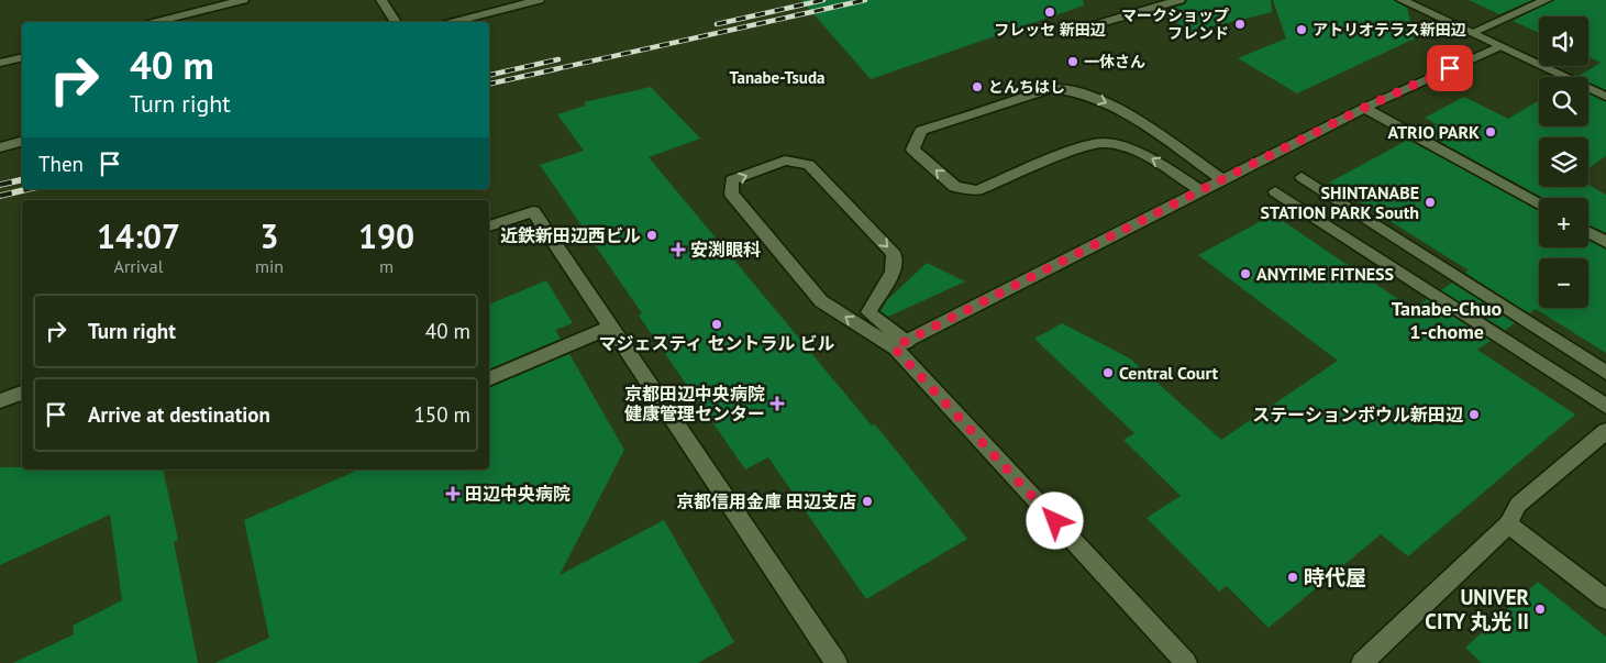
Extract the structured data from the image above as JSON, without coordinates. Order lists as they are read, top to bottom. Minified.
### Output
{"districts":["Tanabe-Tsuda","Tanabe-Chuo 1-chome"],"places":{"other":["フレッセ 新田辺","マークショップ フレンド","アトリオテラス新田辺","一休さん","とんちはし","ATRIO PARK","SHINTANABE STATION PARK South","近鉄新田辺西ビル","ANYTIME FITNESS","マジェスティ セントラル ビル","Central Court","ステーションボウル新田辺","京都信用金庫 田辺支店","時代屋","UNIVER CITY 丸光 II"],"health":["安渕眼科","京都田辺中央病院 健康管理センター","田辺中央病院"]},"page":{"map_buttons":["+","−"],"turn":["40 m","Turn right"],"then":"Then","eta":["14:07","Arrival","3","min","190","m"],"list":[{"name":"Turn right","value":"40 m"},{"name":"Arrive at destination","value":"150 m"}]}}
